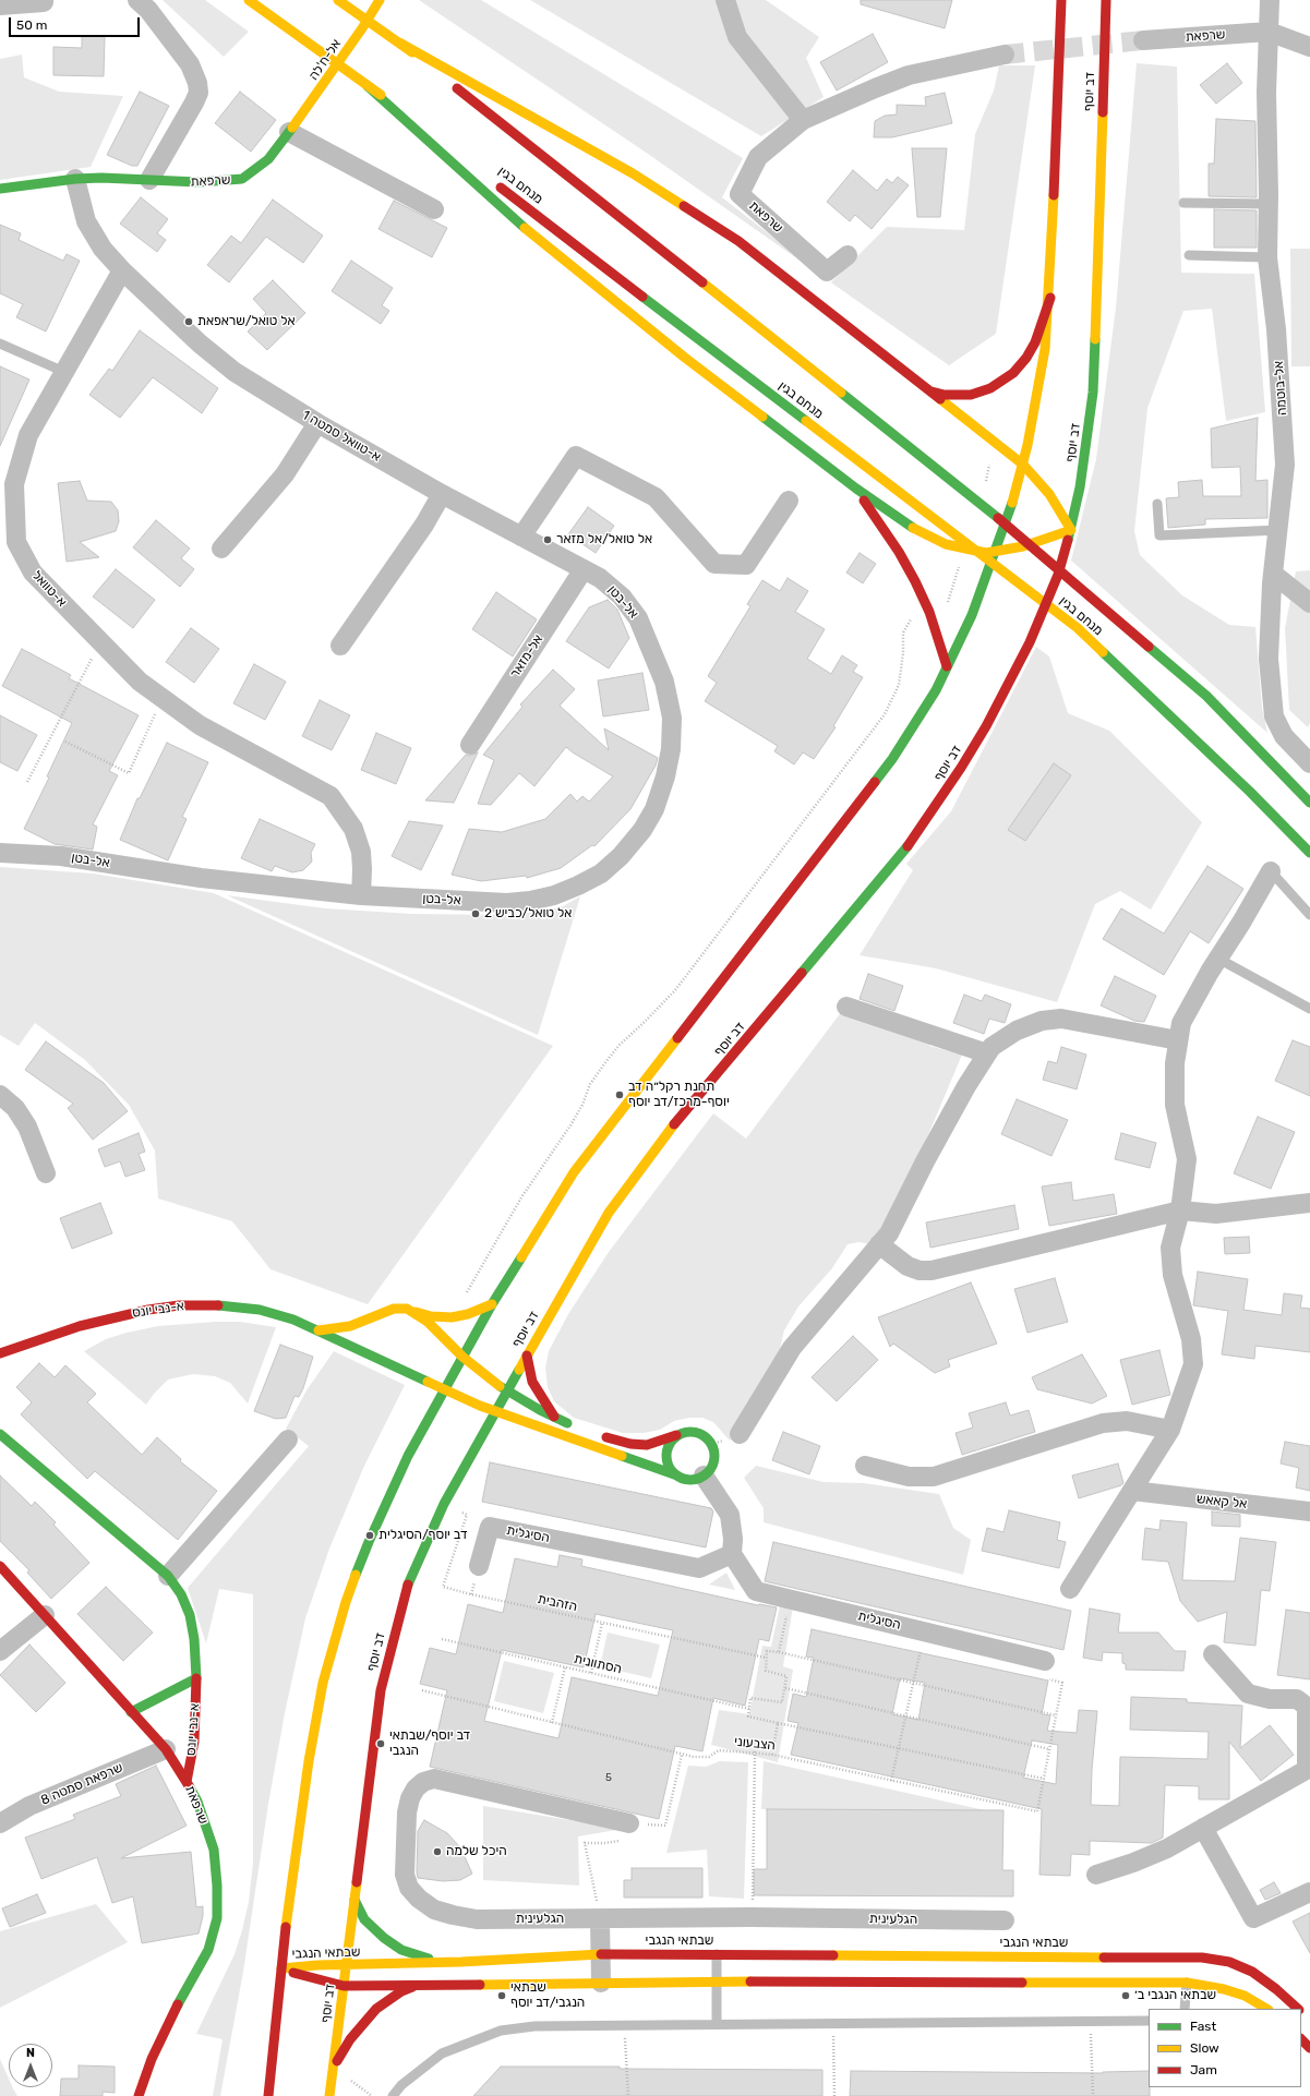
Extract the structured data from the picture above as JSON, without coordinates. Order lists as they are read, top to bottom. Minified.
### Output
{"streets":{"main road":["שרפאת","אל-ח'לה","דב יוסף","מנחם בגין","א-נבי יונס","שבתאי הנגבי"],"street":["אל-בוטמה","א-טוואל סמטה 1","א-טוואל","אל-בטן","אל-מזאר","אל קאאש","הסיגלית","שרפאת סמטה 8","הגלעינית"],"path":["הזהבית","הסתוונית","הצבעוני"]},"crossings":[["שרפאת","אל-ח'לה"],["שרפאת","אל-בוטמה"],["שרפאת","א-נבי יונס"],["שרפאת","שרפאת סמטה 8"],["דב יוסף","א-נבי יונס"],["דב יוסף","הזהבית"],["דב יוסף","שבתאי הנגבי"],["א-טוואל סמטה 1","א-טוואל"],["א-טוואל סמטה 1","אל-בטן"],["א-טוואל סמטה 1","אל-מזאר"],["א-טוואל","אל-בטן"],["אל-בטן","אל-מזאר"]],"places":["אל טואל/שראפאת","אל טואל/אל מזאר","אל טואל/כביש 2","תחנת רקל״ה דב יוסף-מרכז/דב יוסף","דב יוסף/הסיגלית","דב יוסף/שבתאי הנגבי","היכל שלמה","שבתאי הנגבי/דב יוסף","שבתאי הנגבי ב׳"],"house_numbers":["5"],"legend":["Fast","Slow","Jam"],"scale_bar":"50 m","north":"top"}
